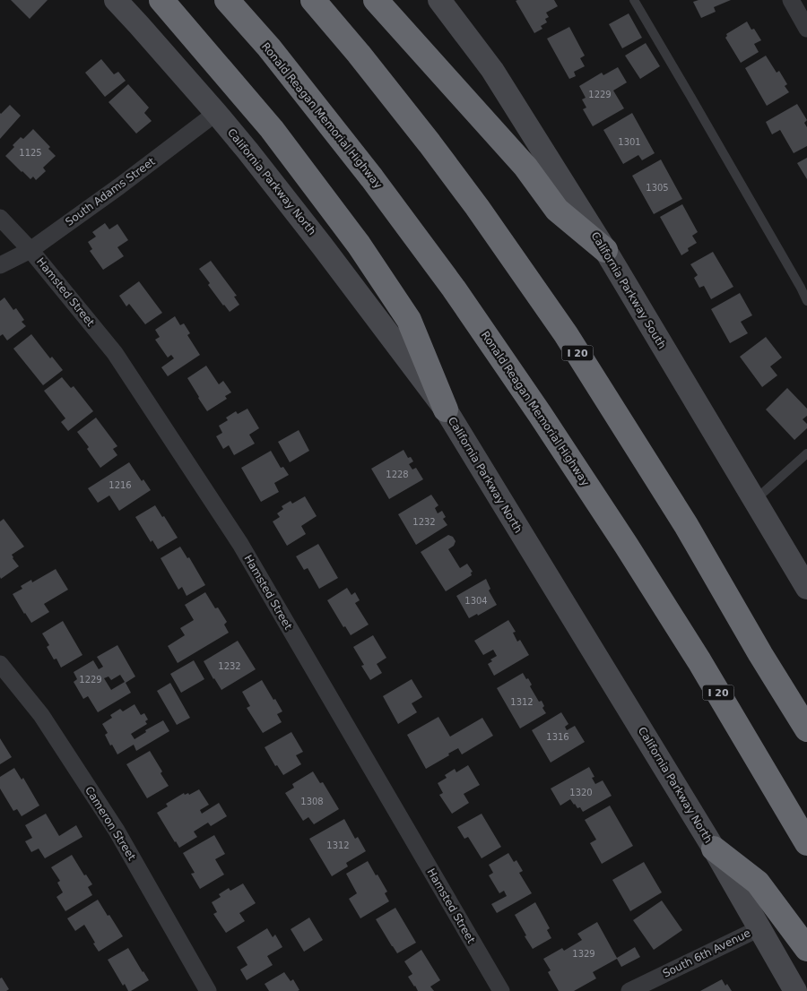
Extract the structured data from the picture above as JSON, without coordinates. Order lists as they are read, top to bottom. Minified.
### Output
{"streets":{"highway":["Ronald Reagan Memorial Highway","I 20"],"main road":["California Parkway North","California Parkway South"],"street":["South Adams Street","Hamsted Street","Cameron Street","South 6th Avenue"]},"crossings":[["California Parkway North","South Adams Street"],["California Parkway North","South 6th Avenue"],["South Adams Street","Hamsted Street"]],"house_numbers":["1229","1301","1125","1305","1228","1216","1232","1304","1232","1229","1312","1316","1320","1308","1312","1329"]}
